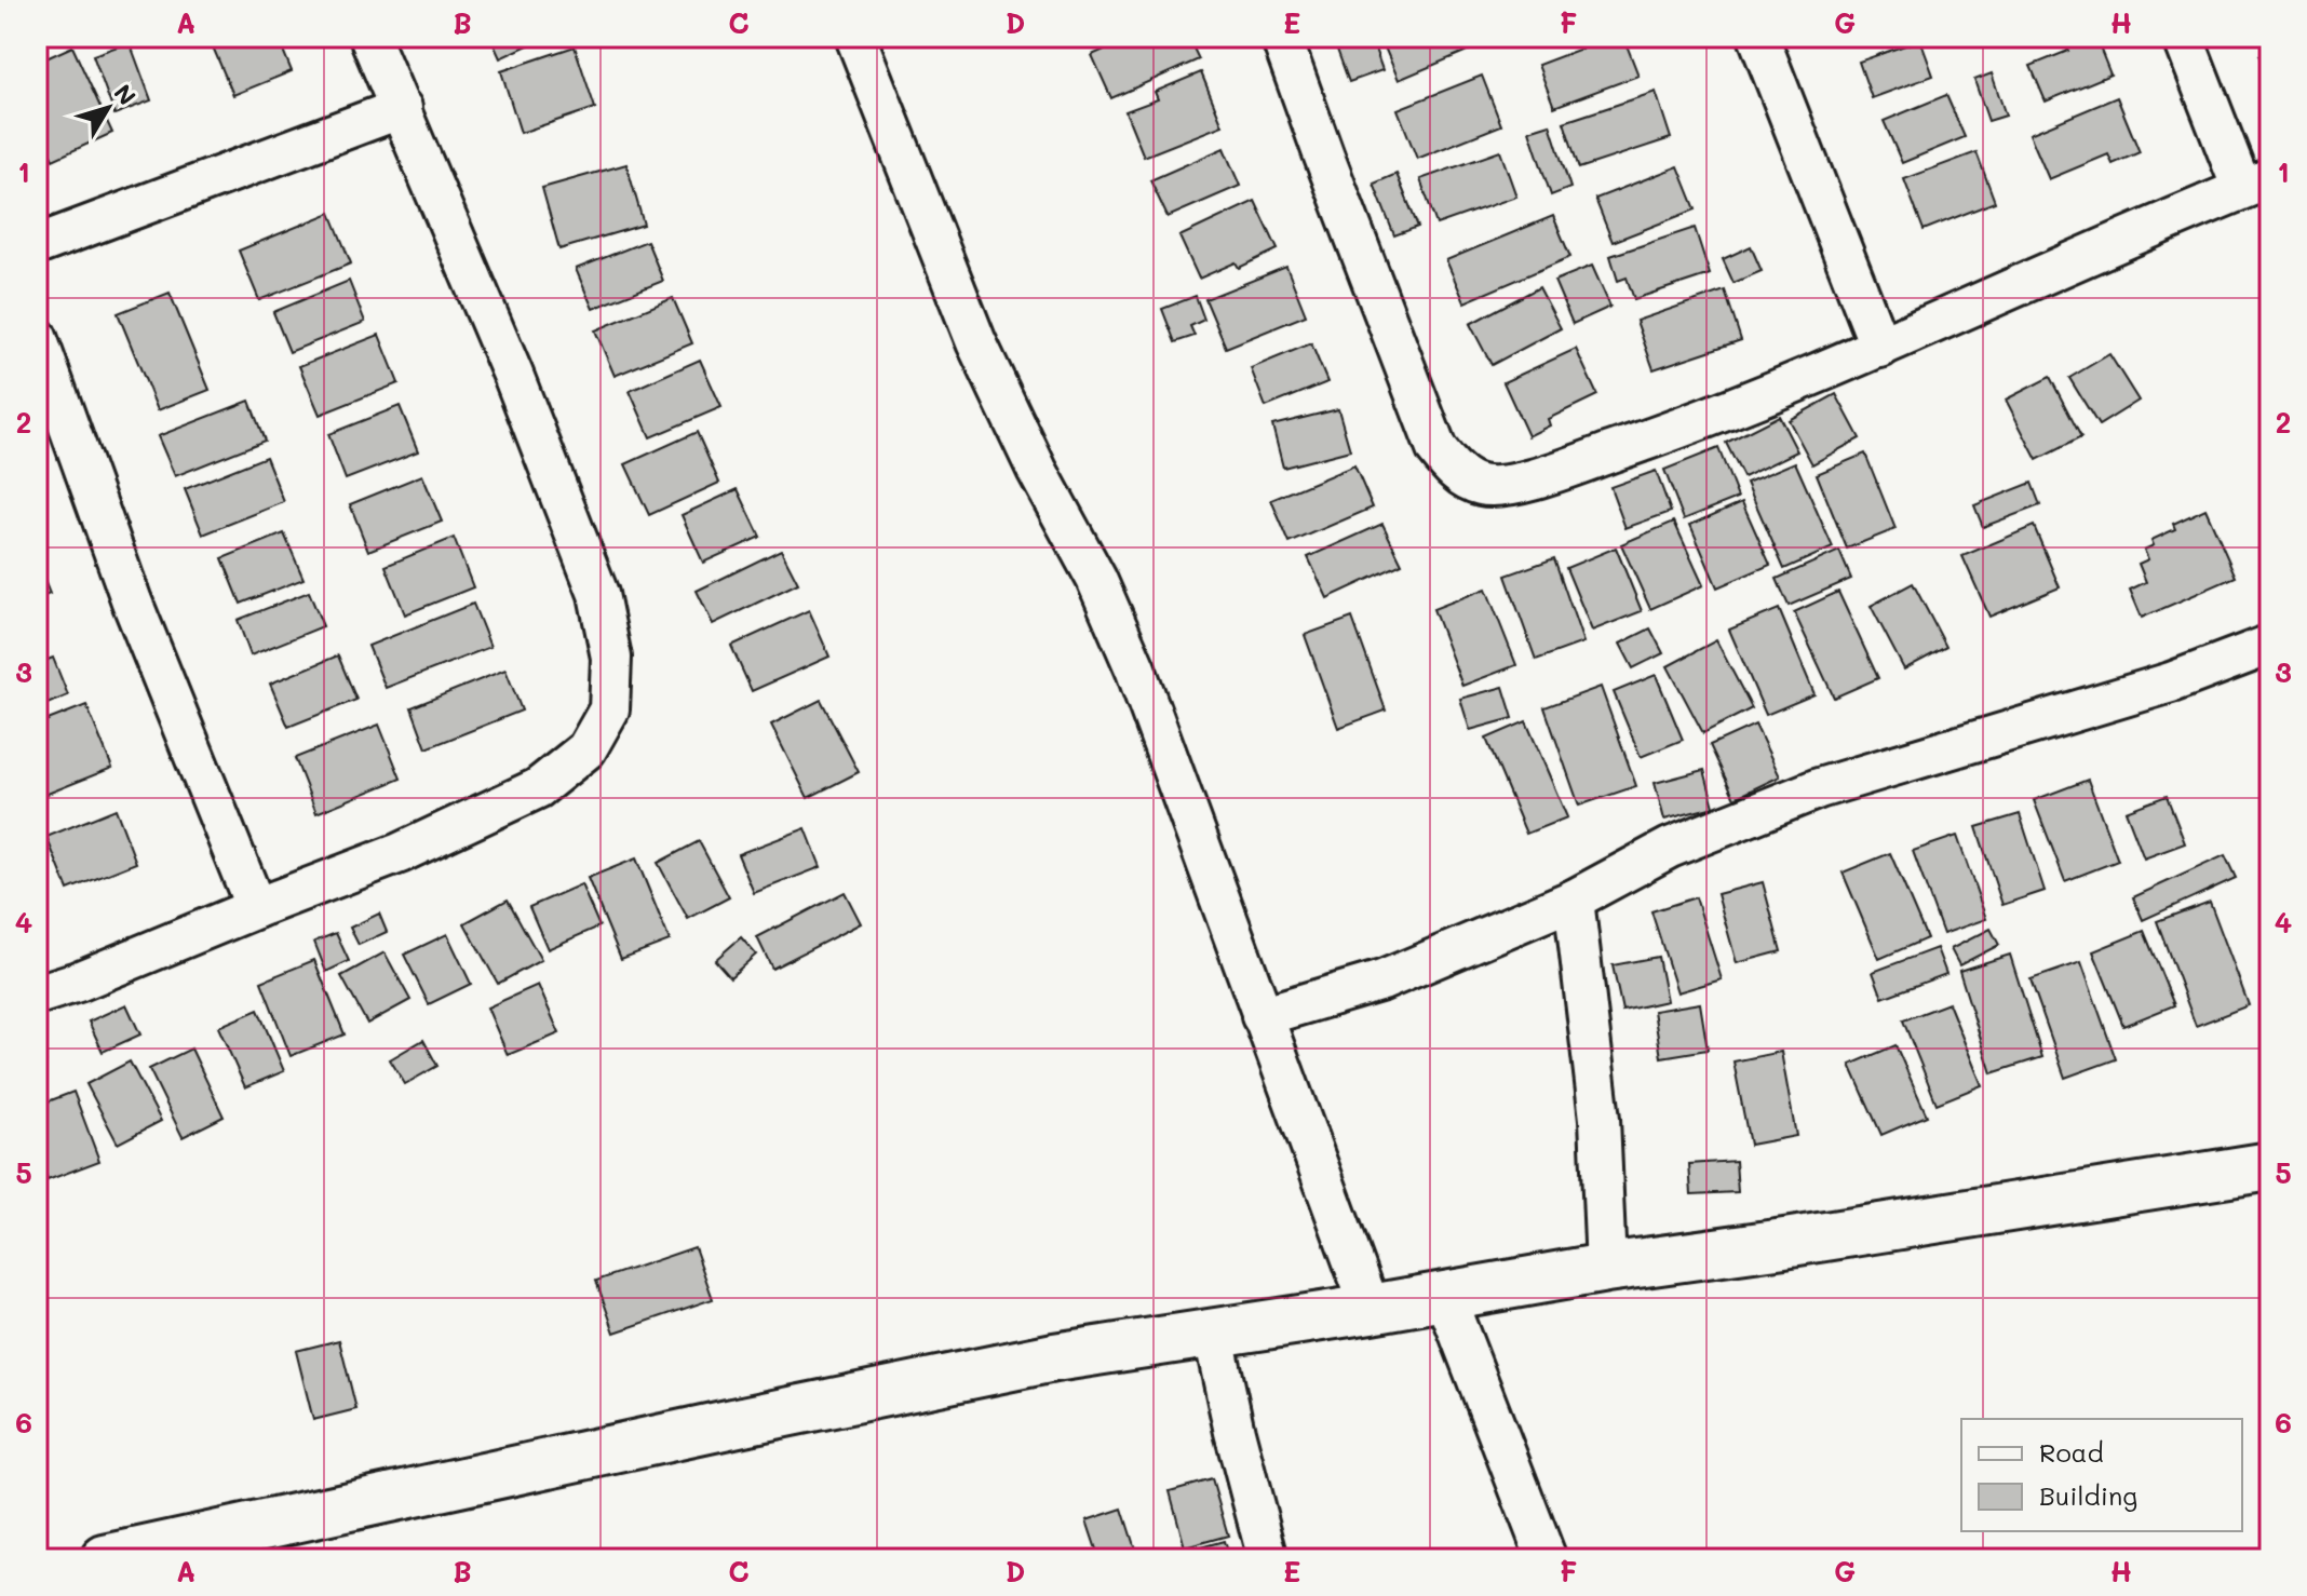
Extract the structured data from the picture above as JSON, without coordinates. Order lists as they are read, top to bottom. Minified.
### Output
{"legend":["Road","Building"],"north":"top right","grid":{"columns":["A","B","C","D","E","F","G","H"],"rows":["1","2","3","4","5","6"]}}
